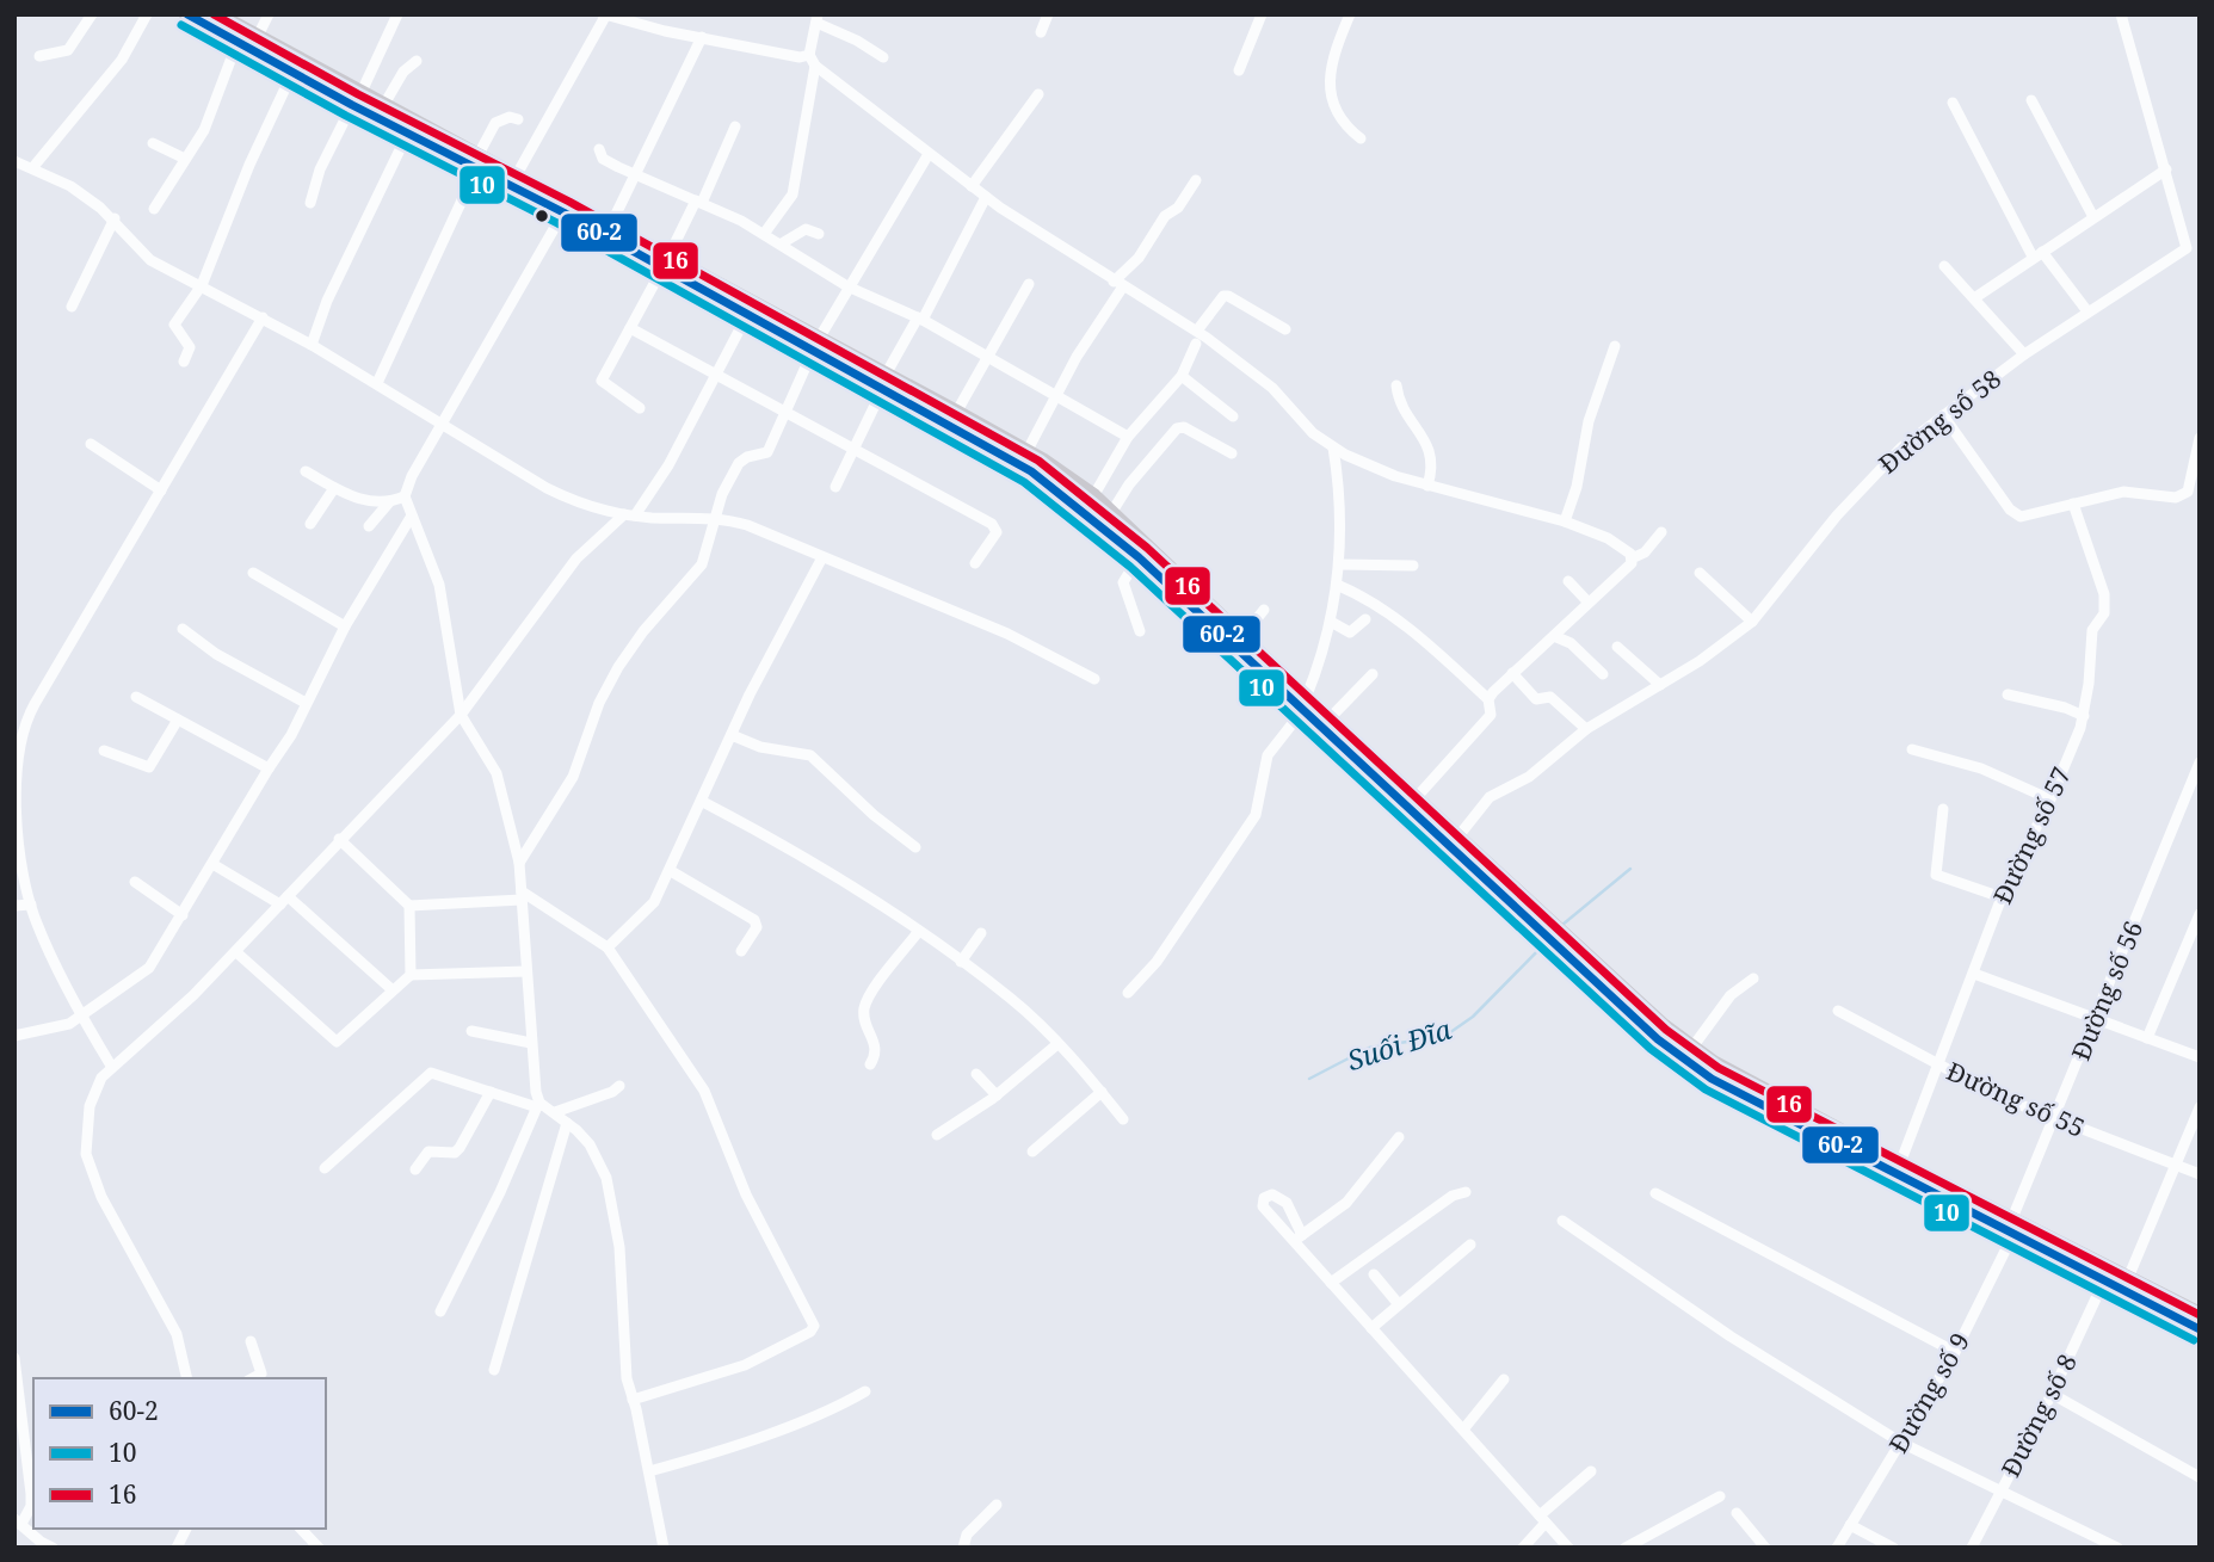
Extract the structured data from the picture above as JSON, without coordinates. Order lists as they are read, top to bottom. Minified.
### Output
{"streets":{"street":["Đường số 58","Đường số 57","Đường số 56","Đường số 55","Đường số 9","Đường số 8"]},"crossings":[["Đường số 57","Đường số 55"],["Đường số 56","Đường số 55"],["Đường số 56","Đường số 9"]],"water":["Suối Đĩa"],"lines":["transit line 60-2","transit line 16","transit line 10"],"legend":["60-2","10","16"]}
